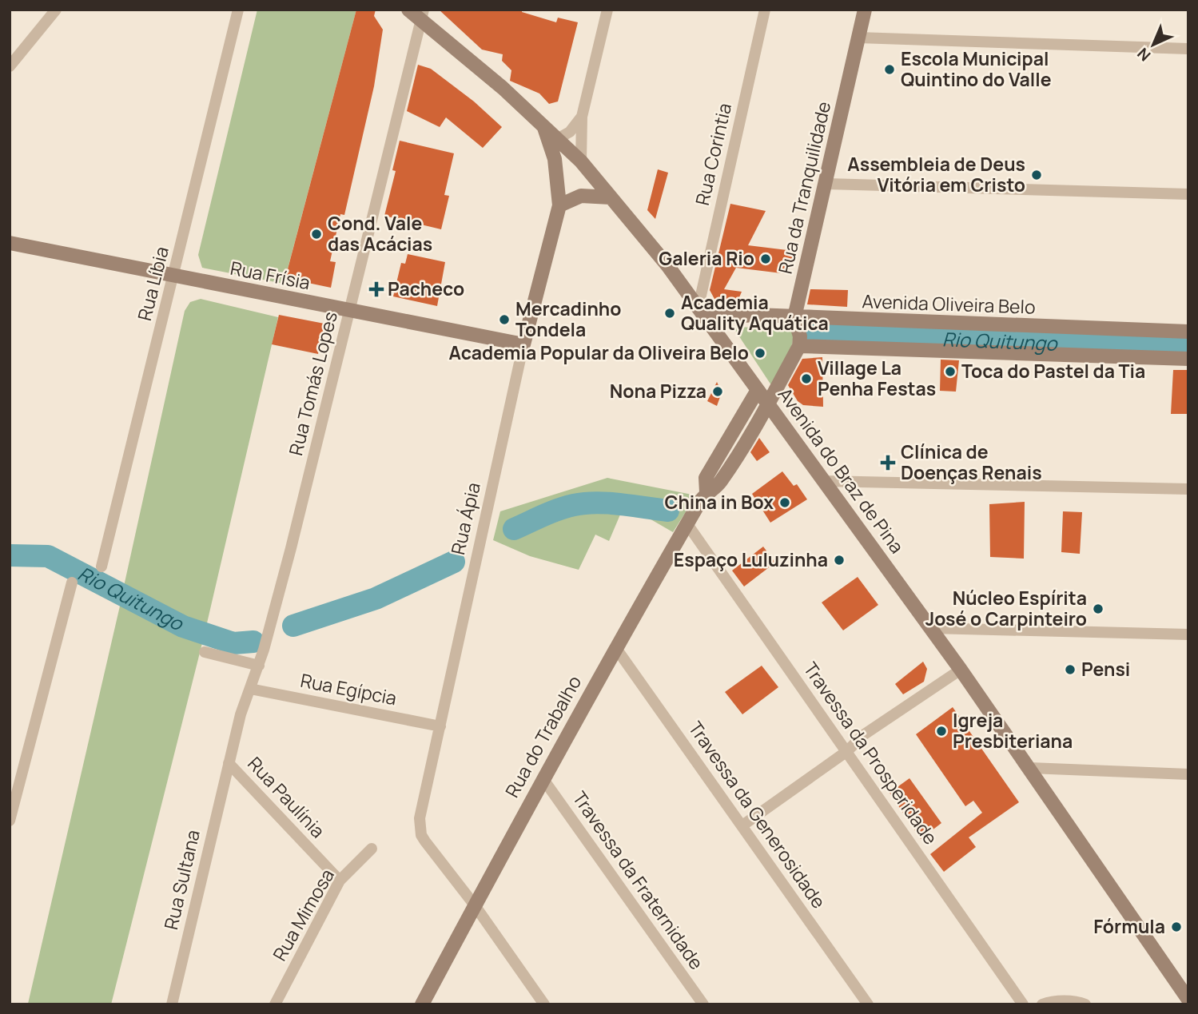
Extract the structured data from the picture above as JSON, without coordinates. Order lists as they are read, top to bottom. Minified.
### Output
{"streets":{"street":["Rua Corintia","Rua da Tranquilidade","Rua Frísia","Rua Líbia","Avenida Oliveira Belo","Rua Tomás Lopes","Avenida do Braz de Pina","Rua Ápia","Rua Egípcia","Rua do Trabalho","Travessa da Prosperidade","Rua Paulínia","Travessa da Generosidade","Rua Sultana","Travessa da Fraternidade","Rua Mimosa"]},"crossings":[["Rua Corintia","Avenida Oliveira Belo"],["Rua Corintia","Avenida do Braz de Pina"],["Rua da Tranquilidade","Avenida Oliveira Belo"],["Rua Frísia","Rua Líbia"],["Rua Frísia","Rua Tomás Lopes"],["Rua Frísia","Rua Ápia"],["Avenida Oliveira Belo","Avenida do Braz de Pina"],["Rua Tomás Lopes","Avenida do Braz de Pina"],["Rua Tomás Lopes","Rua Egípcia"],["Rua Tomás Lopes","Rua Paulínia"],["Rua Tomás Lopes","Rua Sultana"],["Avenida do Braz de Pina","Rua Ápia"],["Avenida do Braz de Pina","Rua do Trabalho"],["Rua Ápia","Rua Egípcia"],["Rua Ápia","Rua do Trabalho"],["Rua do Trabalho","Travessa da Prosperidade"],["Rua do Trabalho","Travessa da Generosidade"],["Rua do Trabalho","Travessa da Fraternidade"],["Rua Paulínia","Rua Sultana"],["Rua Paulínia","Rua Mimosa"]],"water":["Rio Quitungo"],"places":{"other":["Escola Municipal Quintino do Valle","Assembleia de Deus Vitória em Cristo","Cond. Vale das Acácias","Galeria Rio","Academia Quality Aquática","Mercadinho Tondela","Academia Popular da Oliveira Belo","Toca do Pastel da Tia","Village La Penha Festas","Nona Pizza","China in Box","Espaço Luluzinha","Núcleo Espírita José o Carpinteiro","Pensi","Igreja Presbiteriana","Fórmula"],"health":["Pacheco","Clínica de Doenças Renais"]},"north":"bottom left"}
